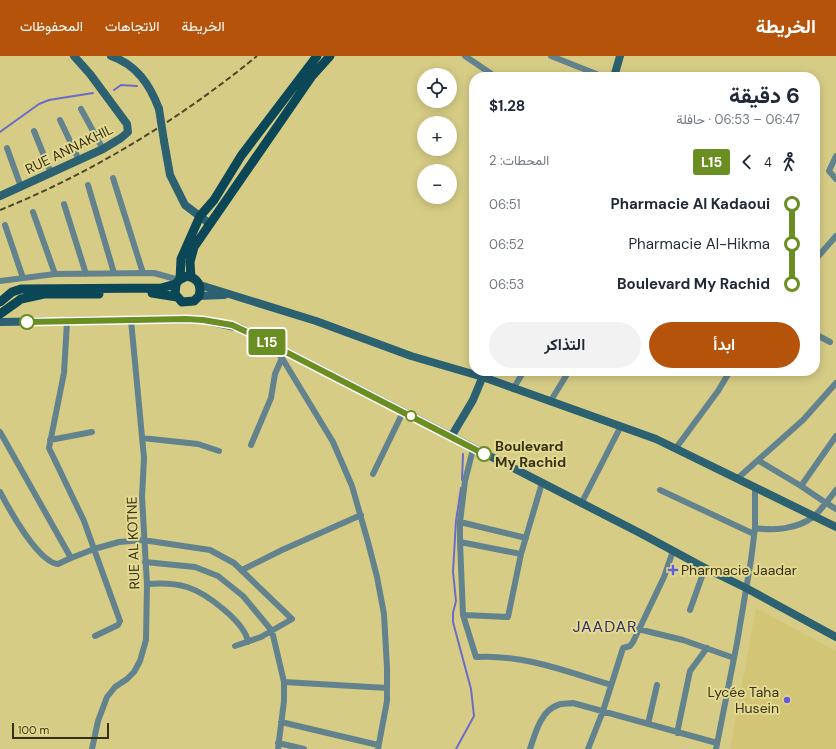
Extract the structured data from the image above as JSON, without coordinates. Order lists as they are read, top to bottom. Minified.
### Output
{"streets":{"street":["RUE ANNAKHIL","RUE AL KOTNE"]},"districts":["JAADAR"],"places":{"other":["Boulevard My Rachid","Lycée Taha Husein"],"health":["Pharmacie Jaadar"]},"lines":["bus line L15"],"scale_bar":"100 m","page":{"header":"الخريطة","nav":["الخريطة","الاتجاهات","المحفوظات"],"on_map":"L15","map_buttons":["+","−"],"heading":["6 دقيقة","06:47 – 06:53 · حافلة","$1.28"],"legs":["4","L15","المحطات: 2"],"list":[{"name":"Pharmacie Al Kadaoui","value":"06:51"},{"name":"Pharmacie Al-Hikma","value":"06:52"},{"name":"Boulevard My Rachid","value":"06:53"}],"buttons":["ابدأ","التذاكر"],"scale":"100 m"}}
